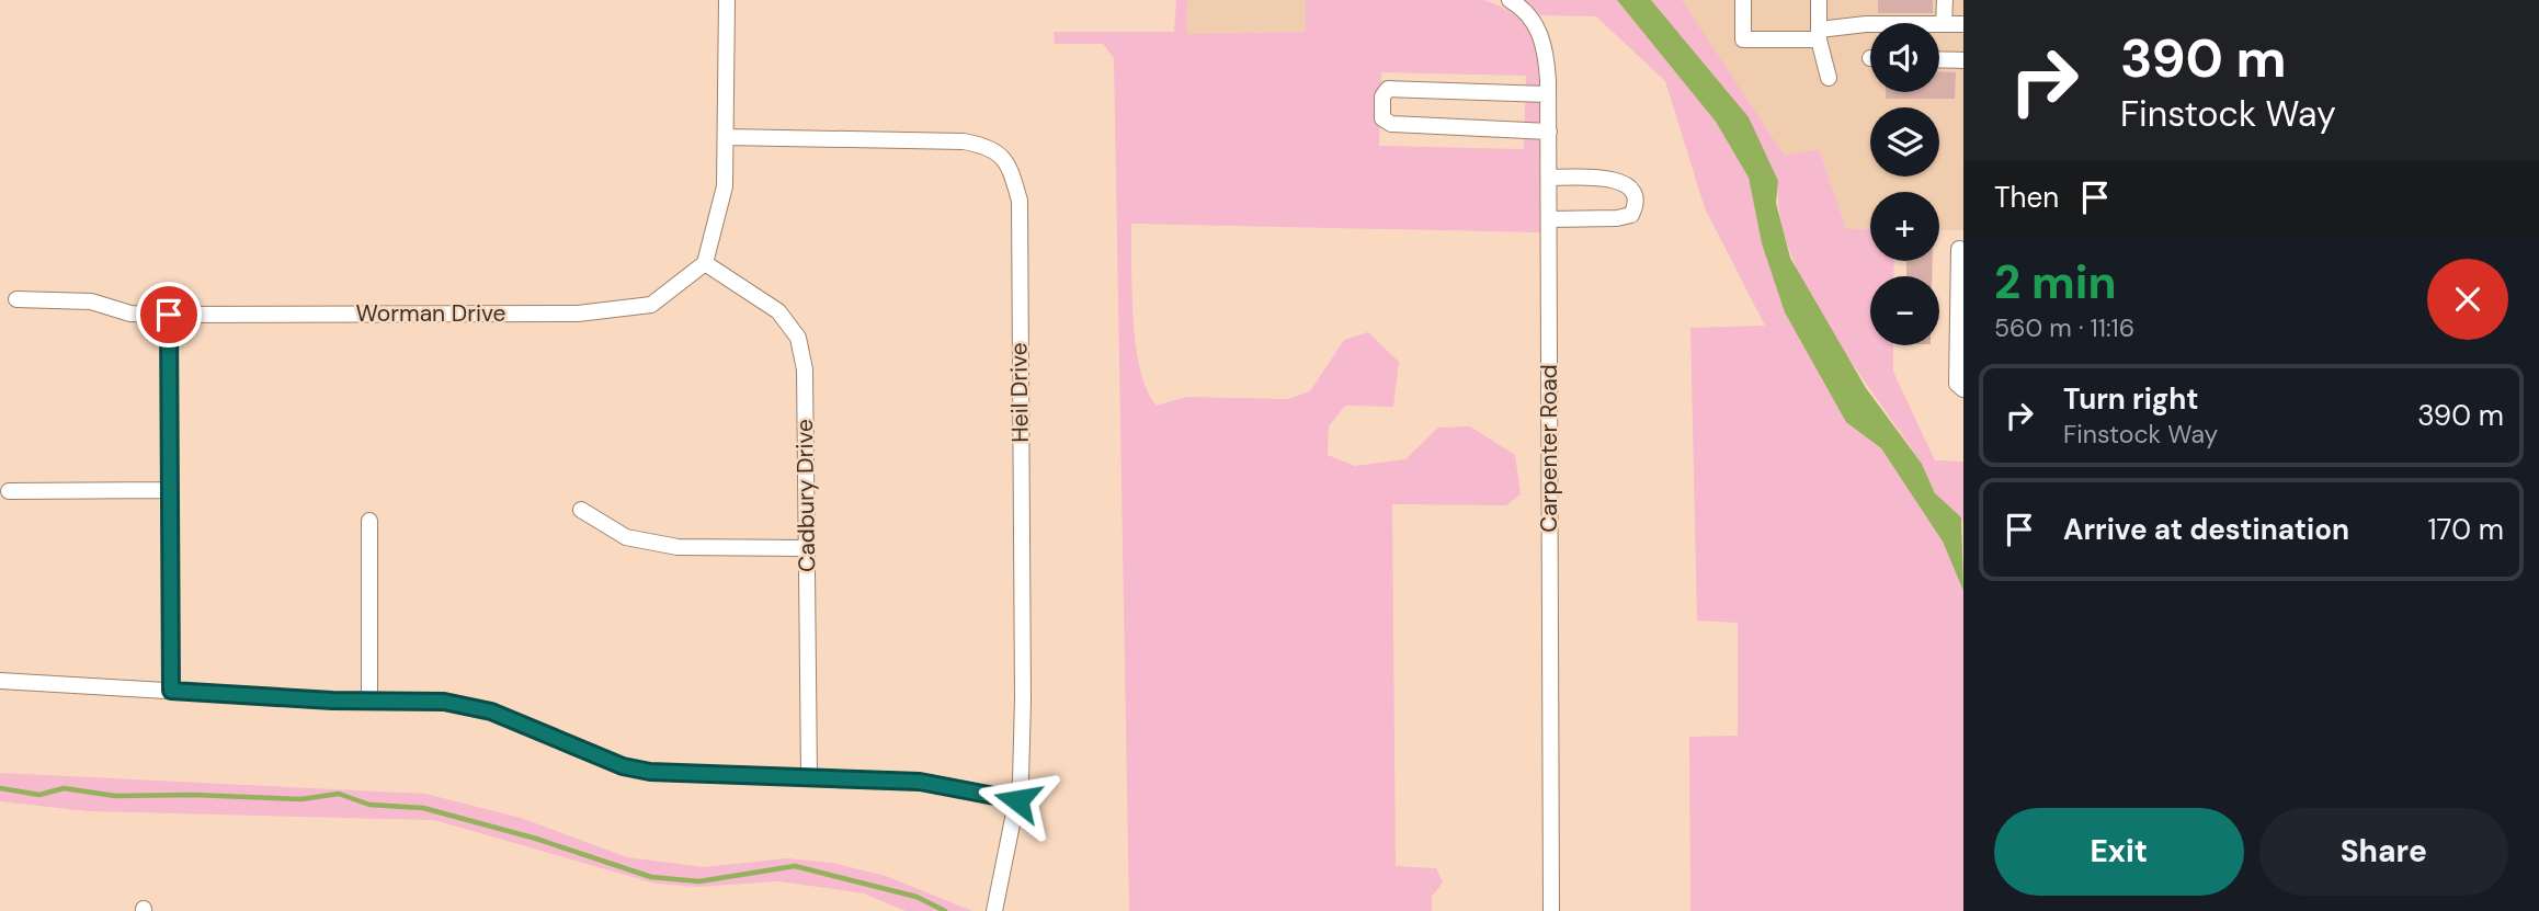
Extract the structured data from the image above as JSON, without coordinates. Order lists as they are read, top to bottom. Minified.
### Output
{"streets":{"street":["Worman Drive","Heil Drive","Carpenter Road","Cadbury Drive"]},"crossings":[["Worman Drive","Cadbury Drive"]],"page":{"turn":["390 m","Finstock Way"],"map_buttons":["+","−"],"then":"Then","heading":["2 min","560 m · 11:16"],"list":[{"name":"Turn right","note":"Finstock Way","value":"390 m"},{"name":"Arrive at destination","value":"170 m"}],"buttons":["Exit","Share"]}}
